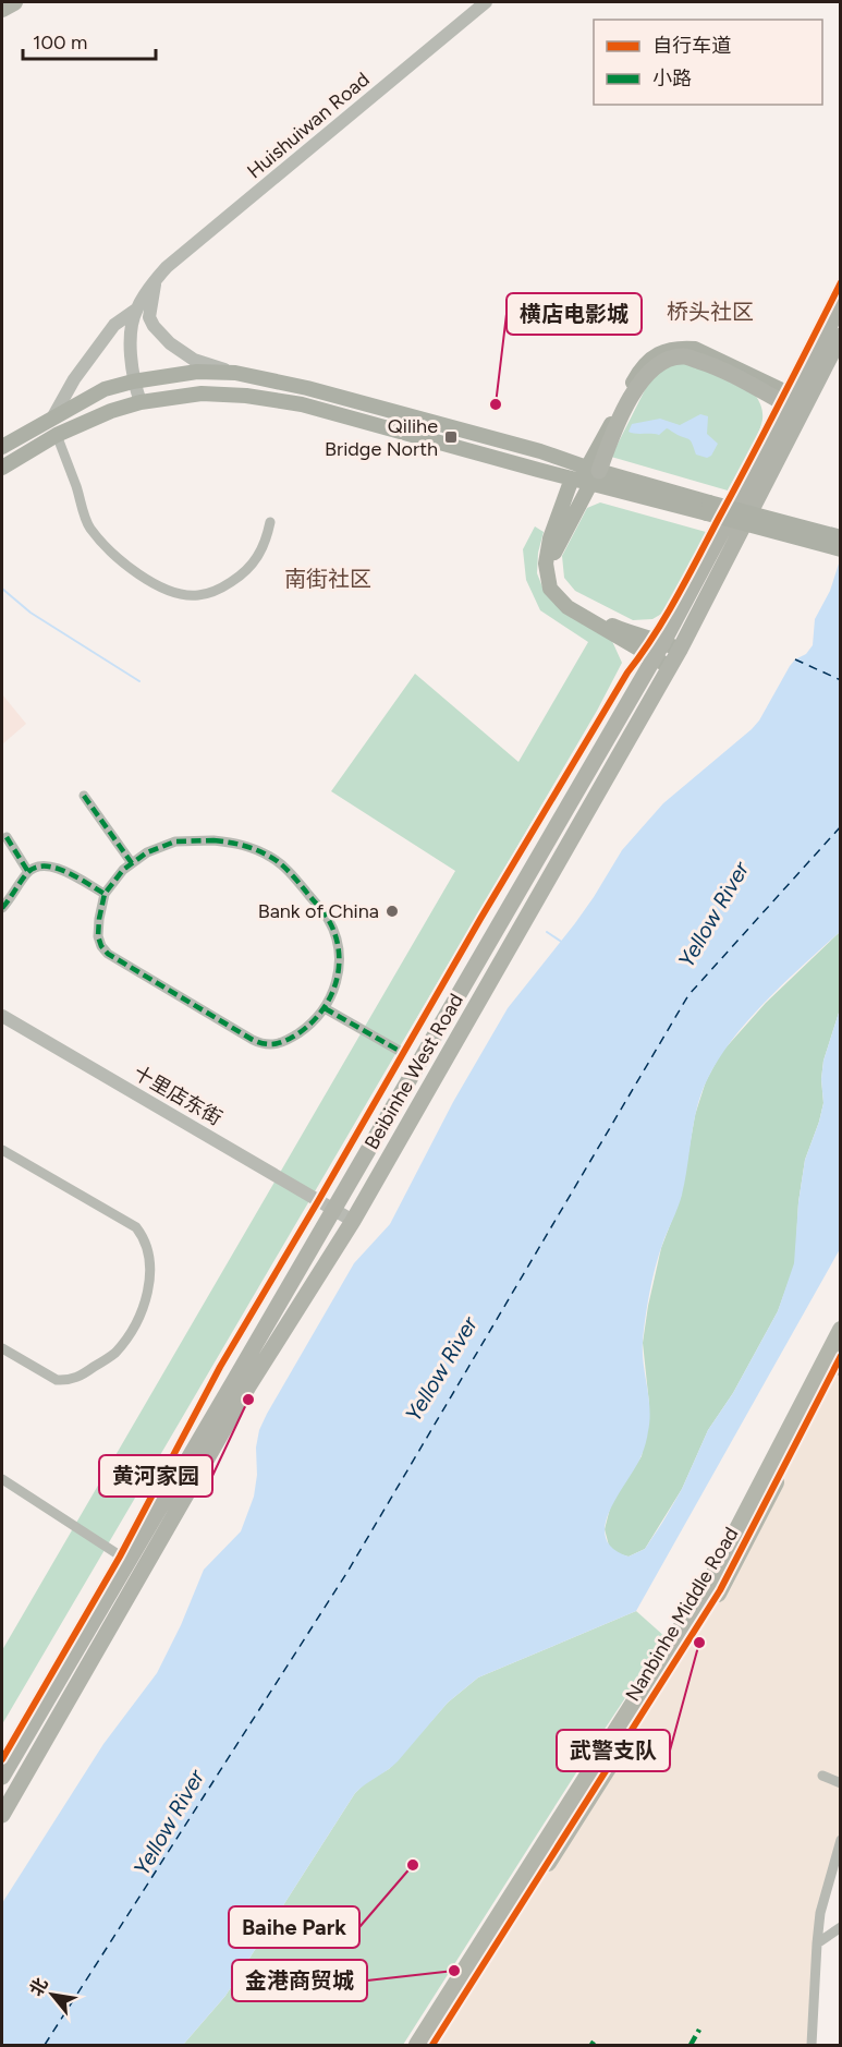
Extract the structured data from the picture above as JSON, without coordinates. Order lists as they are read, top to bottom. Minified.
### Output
{"streets":{"highway":["Nanbinhe Middle Road"],"main road":["Beibinhe West Road"],"street":["Huishuiwan Road","十里店东街"]},"crossings":[["Beibinhe West Road","十里店东街"]],"districts":["桥头社区","南街社区"],"water":["Yellow River"],"places":{"other":["横店电影城","Bank of China","黄河家园","武警支队","Baihe Park","金港商贸城"],"transit":["Qilihe Bridge North"]},"legend":["自行车道","小路"],"scale_bar":"100 m","north":"top left"}
